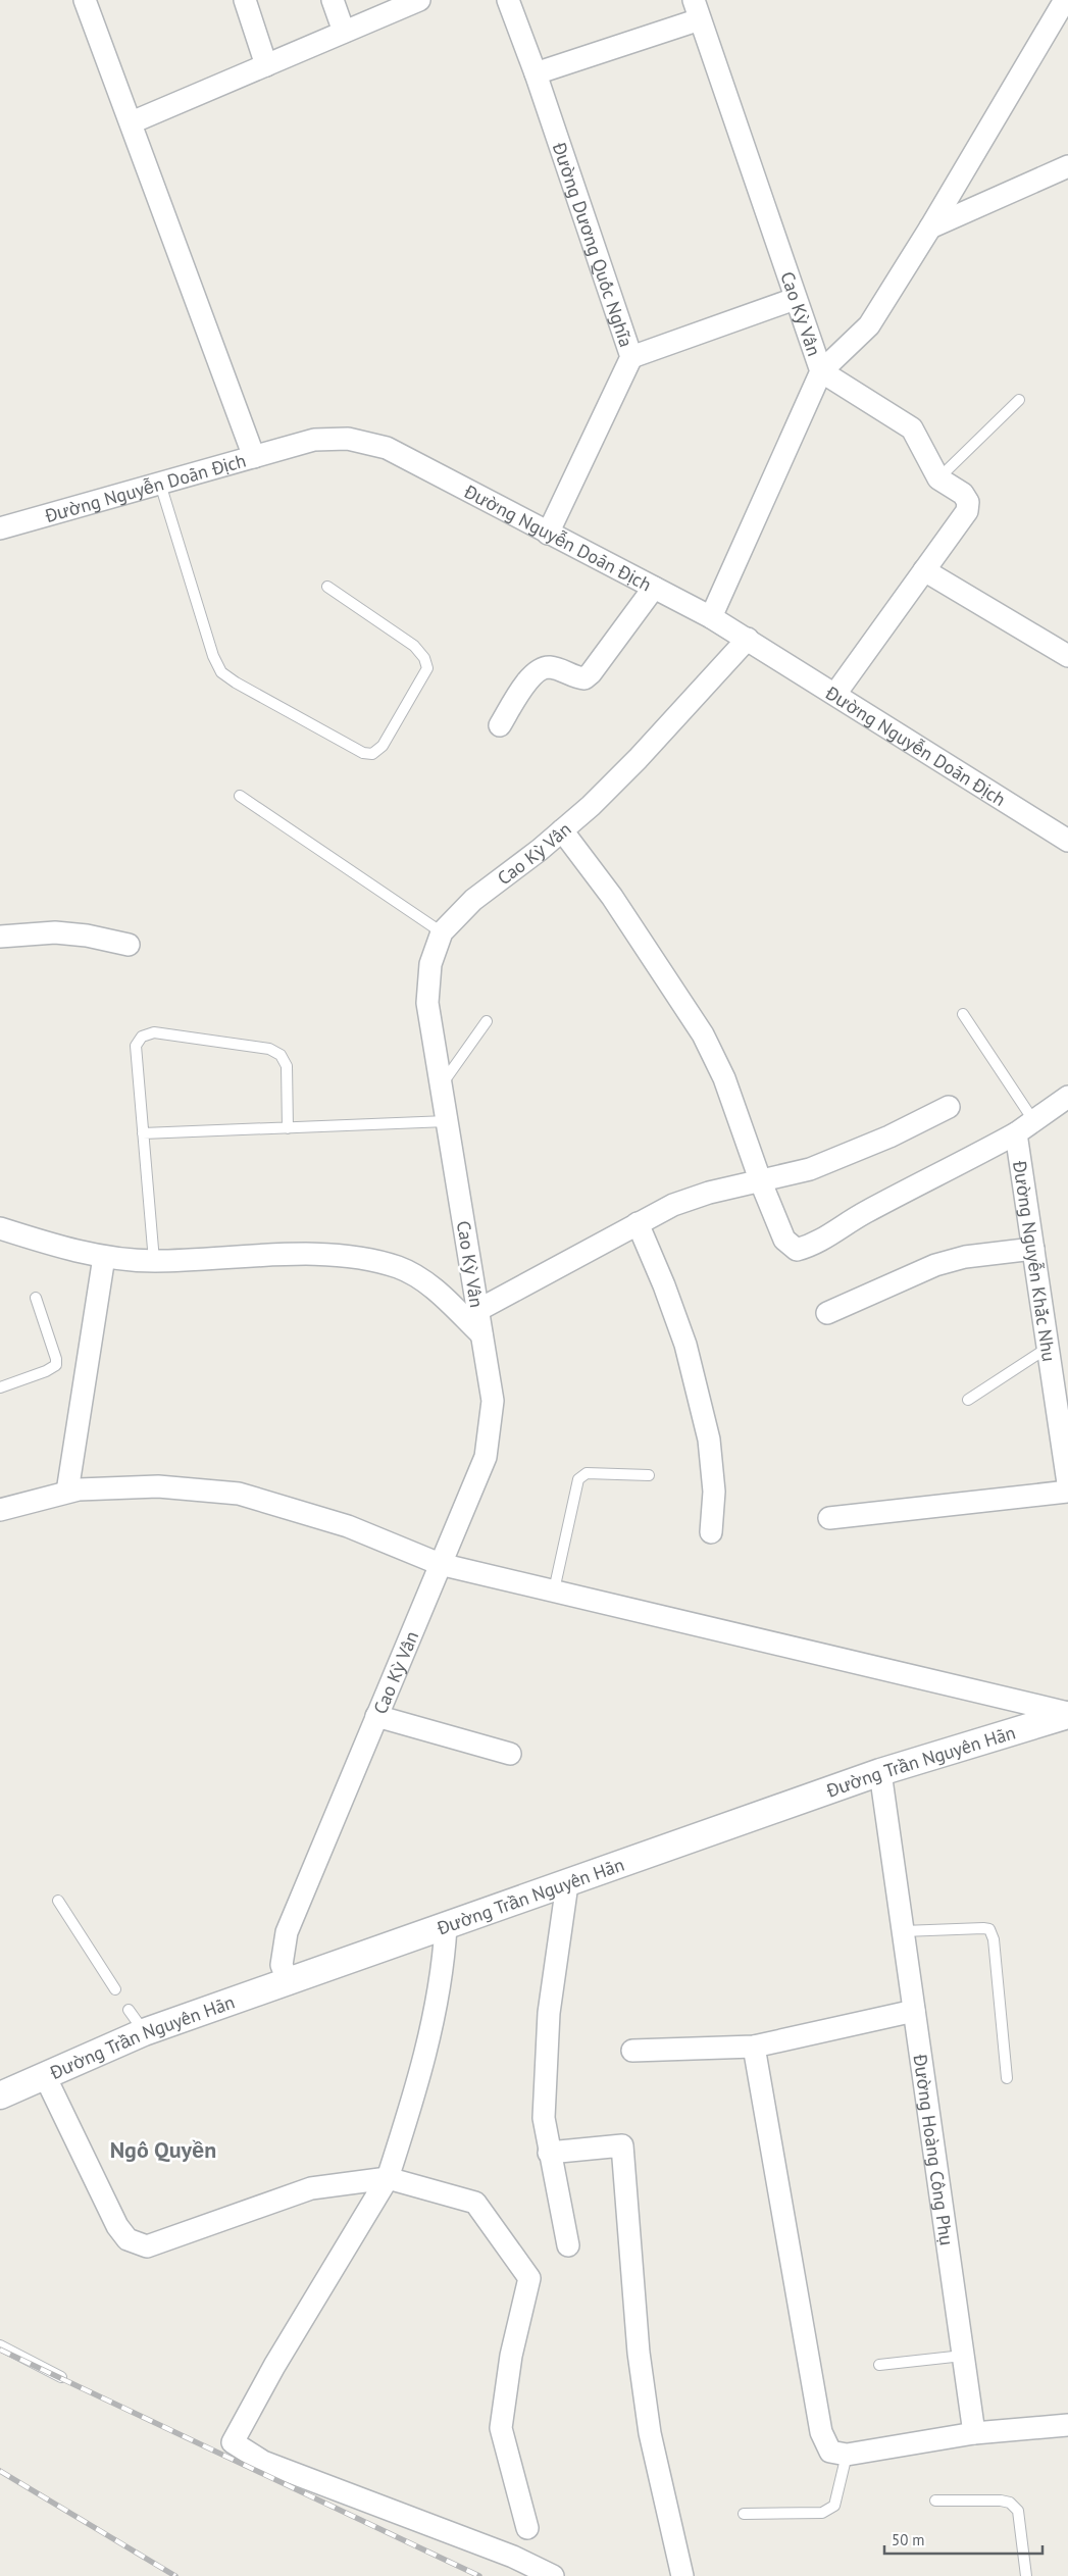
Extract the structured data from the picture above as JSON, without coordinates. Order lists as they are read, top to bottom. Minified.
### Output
{"streets":{"street":["Đường Dương Quốc Nghĩa","Cao Kỳ Vân","Đường Nguyễn Doãn Địch","Đường Nguyễn Khắc Nhu","Đường Trần Nguyên Hãn","Đường Hoàng Công Phụ"]},"crossings":[["Đường Dương Quốc Nghĩa","Đường Nguyễn Doãn Địch"],["Cao Kỳ Vân","Đường Nguyễn Doãn Địch"],["Cao Kỳ Vân","Đường Trần Nguyên Hãn"],["Đường Trần Nguyên Hãn","Đường Hoàng Công Phụ"]],"districts":["Ngô Quyền"],"scale_bar":"50 m"}
